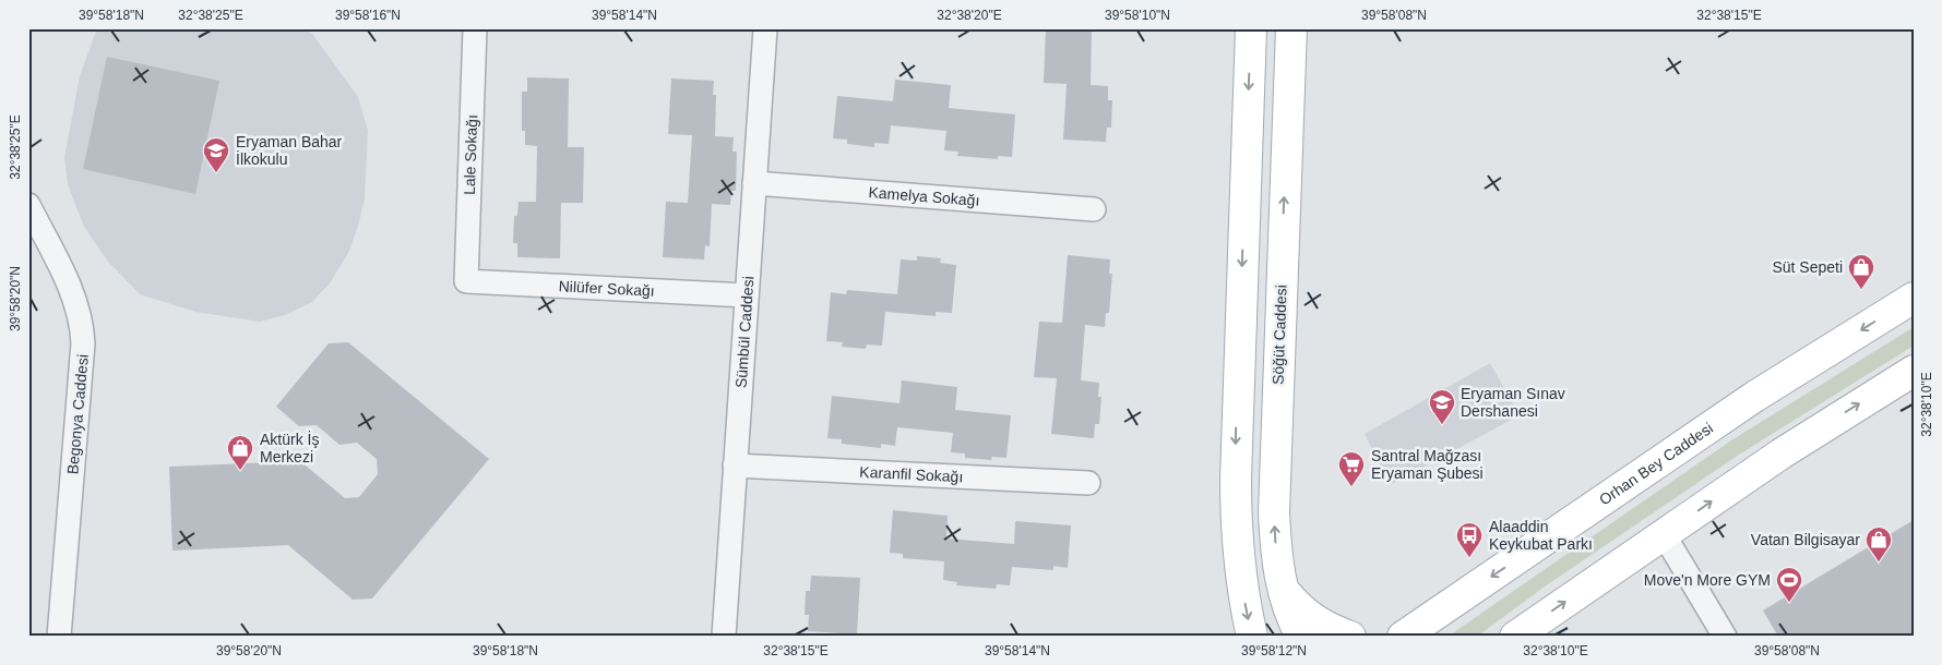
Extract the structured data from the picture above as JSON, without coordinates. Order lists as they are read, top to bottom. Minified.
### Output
{"streets":{"main road":["Söğüt Caddesi","Orhan Bey Caddesi"],"street":["Lale Sokağı","Kamelya Sokağı","Nilüfer Sokağı","Sümbül Caddesi","Begonya Caddesi","Karanfil Sokağı"]},"crossings":[["Lale Sokağı","Nilüfer Sokağı"],["Kamelya Sokağı","Sümbül Caddesi"],["Nilüfer Sokağı","Sümbül Caddesi"],["Sümbül Caddesi","Karanfil Sokağı"]],"places":{"school or university":["Eryaman Bahar İlkokulu","Eryaman Sınav Dershanesi"],"shop":["Süt Sepeti","Aktürk İş Merkezi","Vatan Bilgisayar"],"supermarket":["Santral Mağzası Eryaman Şubesi"],"bus stop":["Alaaddin Keykubat Parkı"],"sports":["Move'n More GYM"]},"coordinates":["39°58'18\"N","32°38'25\"E","39°58'16\"N","39°58'14\"N","32°38'20\"E","39°58'10\"N","39°58'08\"N","32°38'15\"E","39°58'20\"N","32°38'10\"E","39°58'12\"N"]}
